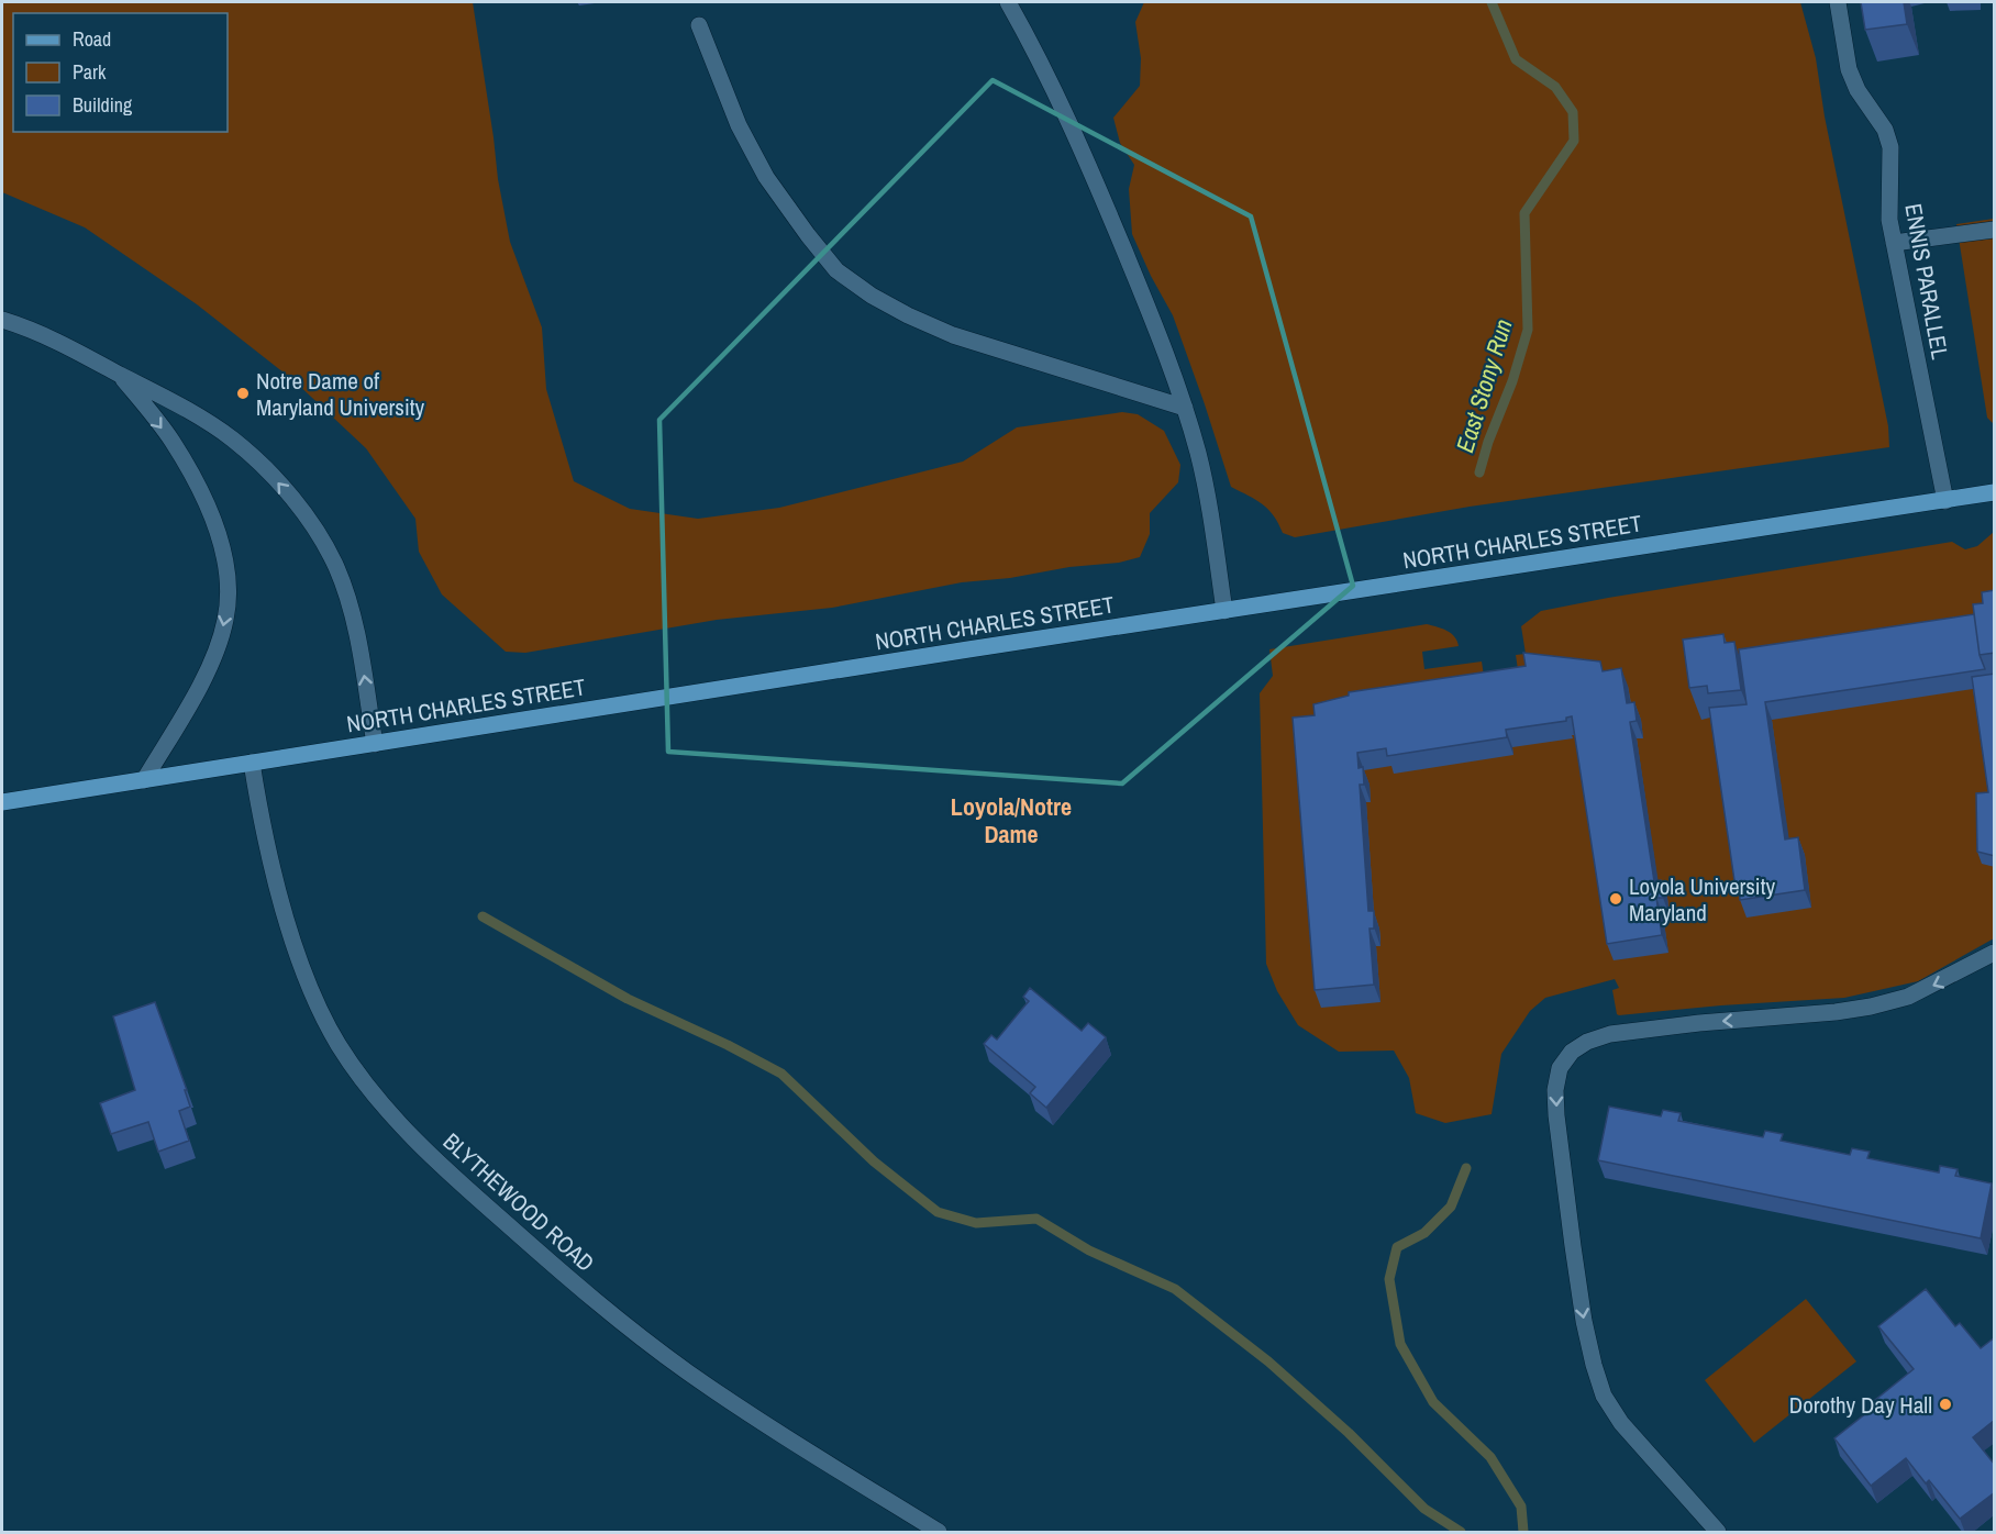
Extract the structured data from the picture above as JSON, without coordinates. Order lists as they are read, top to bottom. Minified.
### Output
{"streets":{"main road":["NORTH CHARLES STREET"],"street":["ENNIS PARALLEL","BLYTHEWOOD ROAD"]},"crossings":[["ENNIS PARALLEL","NORTH CHARLES STREET"],["NORTH CHARLES STREET","BLYTHEWOOD ROAD"]],"districts":["Loyola/Notre Dame"],"water":["East Stony Run"],"places":["Notre Dame of Maryland University","Loyola University Maryland","Dorothy Day Hall"],"legend":["Road","Park","Building"]}
